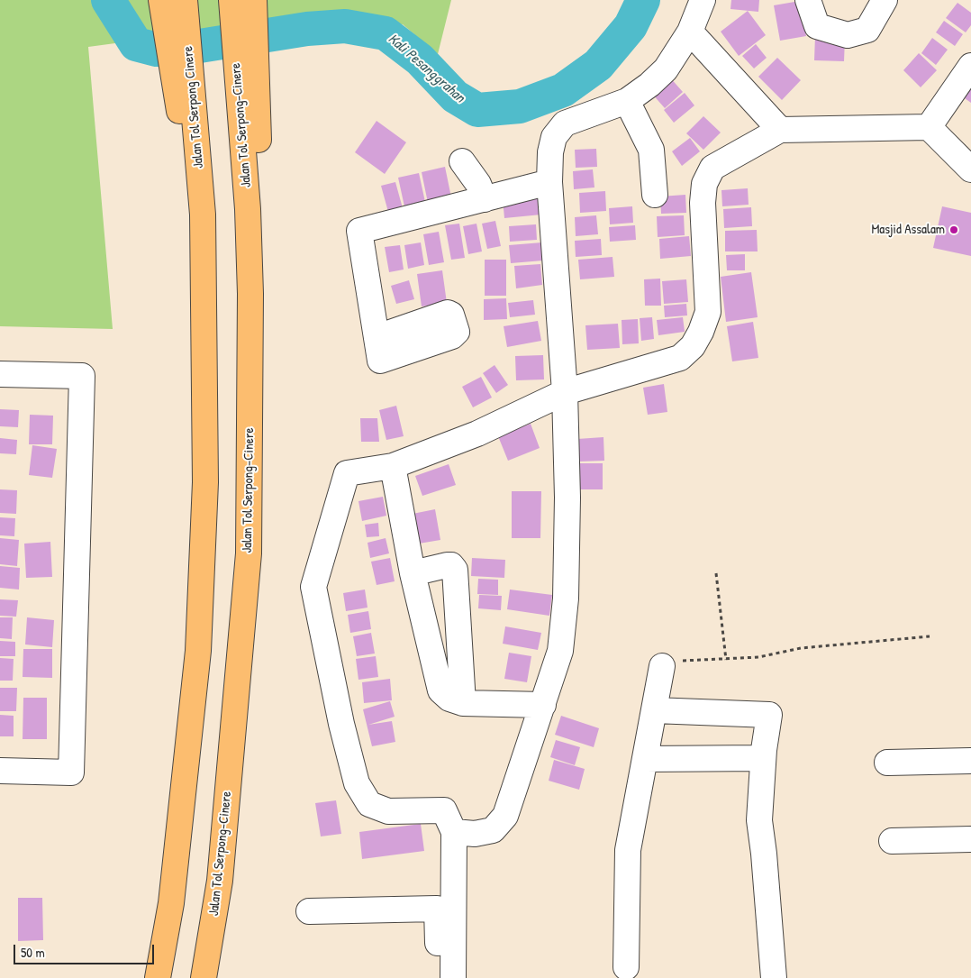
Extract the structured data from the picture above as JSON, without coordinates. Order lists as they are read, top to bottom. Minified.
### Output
{"streets":{"highway":["Jalan Tol Serpong Cinere","Jalan Tol Serpong–Cinere"]},"water":["Kali Pesanggrahan"],"places":["Masjid Assalam"],"scale_bar":"50 m"}
